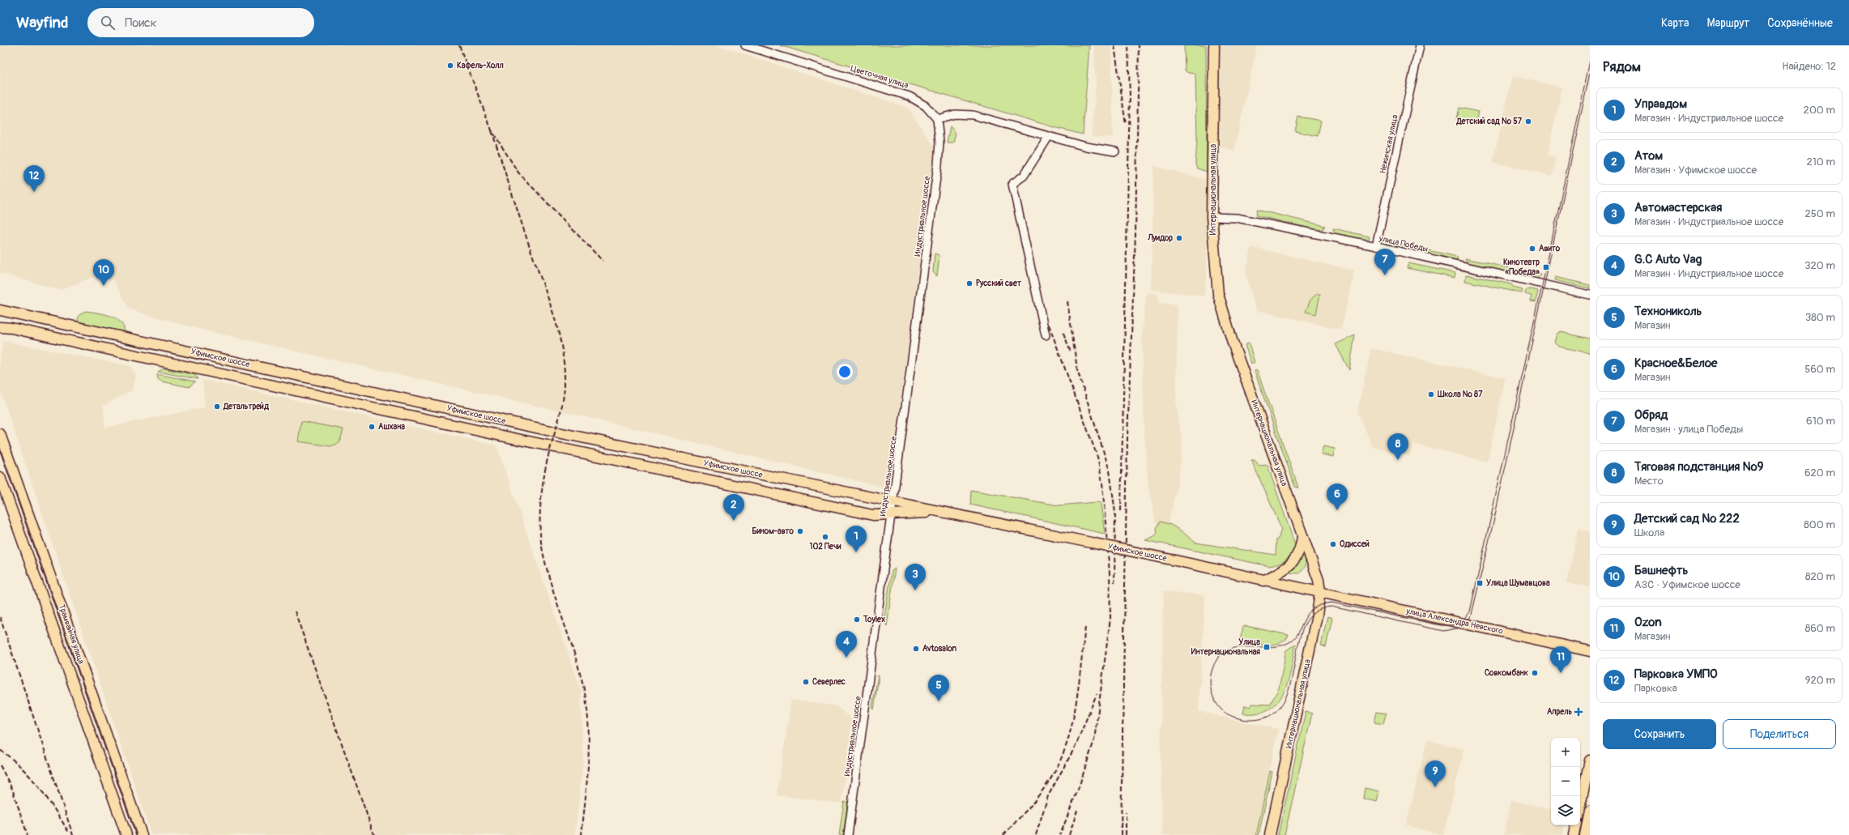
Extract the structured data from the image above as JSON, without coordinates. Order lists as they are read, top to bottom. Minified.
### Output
{"streets":{"main road":["Интернациональная улица","Уфимское шоссе","улица Александра Невского","Трамвайная улица"],"street":["Цветочная улица","Нежинская улица","Индустриальное шоссе","улица Победы"]},"crossings":[["Цветочная улица","Индустриальное шоссе"],["Нежинская улица","улица Победы"],["Интернациональная улица","улица Победы"],["Интернациональная улица","Уфимское шоссе"],["Интернациональная улица","улица Александра Невского"],["Индустриальное шоссе","Уфимское шоссе"],["Уфимское шоссе","улица Александра Невского"]],"places":{"other":["Кафель-Холл","Детский сад № 57","Луидор","Авито","Русский свет","Школа № 87","Детальтрейд","Ашхана","Бином-авто","102 Печи","Одиссей","Toylex","Avtosalon","Совкомбанк","Северлес"],"transit":["Кинотеатр «Победа»","Улица Шумавцова","Улица Интернациональная"],"health":["Апрель"]},"page":{"header":"Wayfind","search":"Поиск","nav":["Карта","Маршрут","Сохранённые"],"heading":["Рядом","Найдено: 12"],"list":[{"mark":"1","name":"Управдом","note":"Магазин · Индустриальное шоссе","value":"200 m"},{"mark":"2","name":"Атом","note":"Магазин · Уфимское шоссе","value":"210 m"},{"mark":"3","name":"Автомастерская","note":"Магазин · Индустриальное шоссе","value":"250 m"},{"mark":"4","name":"G.C Auto Vag","note":"Магазин · Индустриальное шоссе","value":"320 m"},{"mark":"5","name":"Технониколь","note":"Магазин","value":"380 m"},{"mark":"6","name":"Красное&Белое","note":"Магазин","value":"560 m"},{"mark":"7","name":"Обряд","note":"Магазин · улица Победы","value":"610 m"},{"mark":"8","name":"Тяговая подстанция №9","note":"Место","value":"620 m"},{"mark":"9","name":"Детский сад № 222","note":"Школа","value":"800 m"},{"mark":"10","name":"Башнефть","note":"АЗС · Уфимское шоссе","value":"820 m"},{"mark":"11","name":"Ozon","note":"Магазин","value":"860 m"},{"mark":"12","name":"Парковка УМПО","note":"Парковка","value":"920 m"}],"pins":["12","7","10","8","6","2","1","3","4","11","5","9"],"buttons":["Сохранить","Поделиться"],"map_buttons":["+","−"]}}
